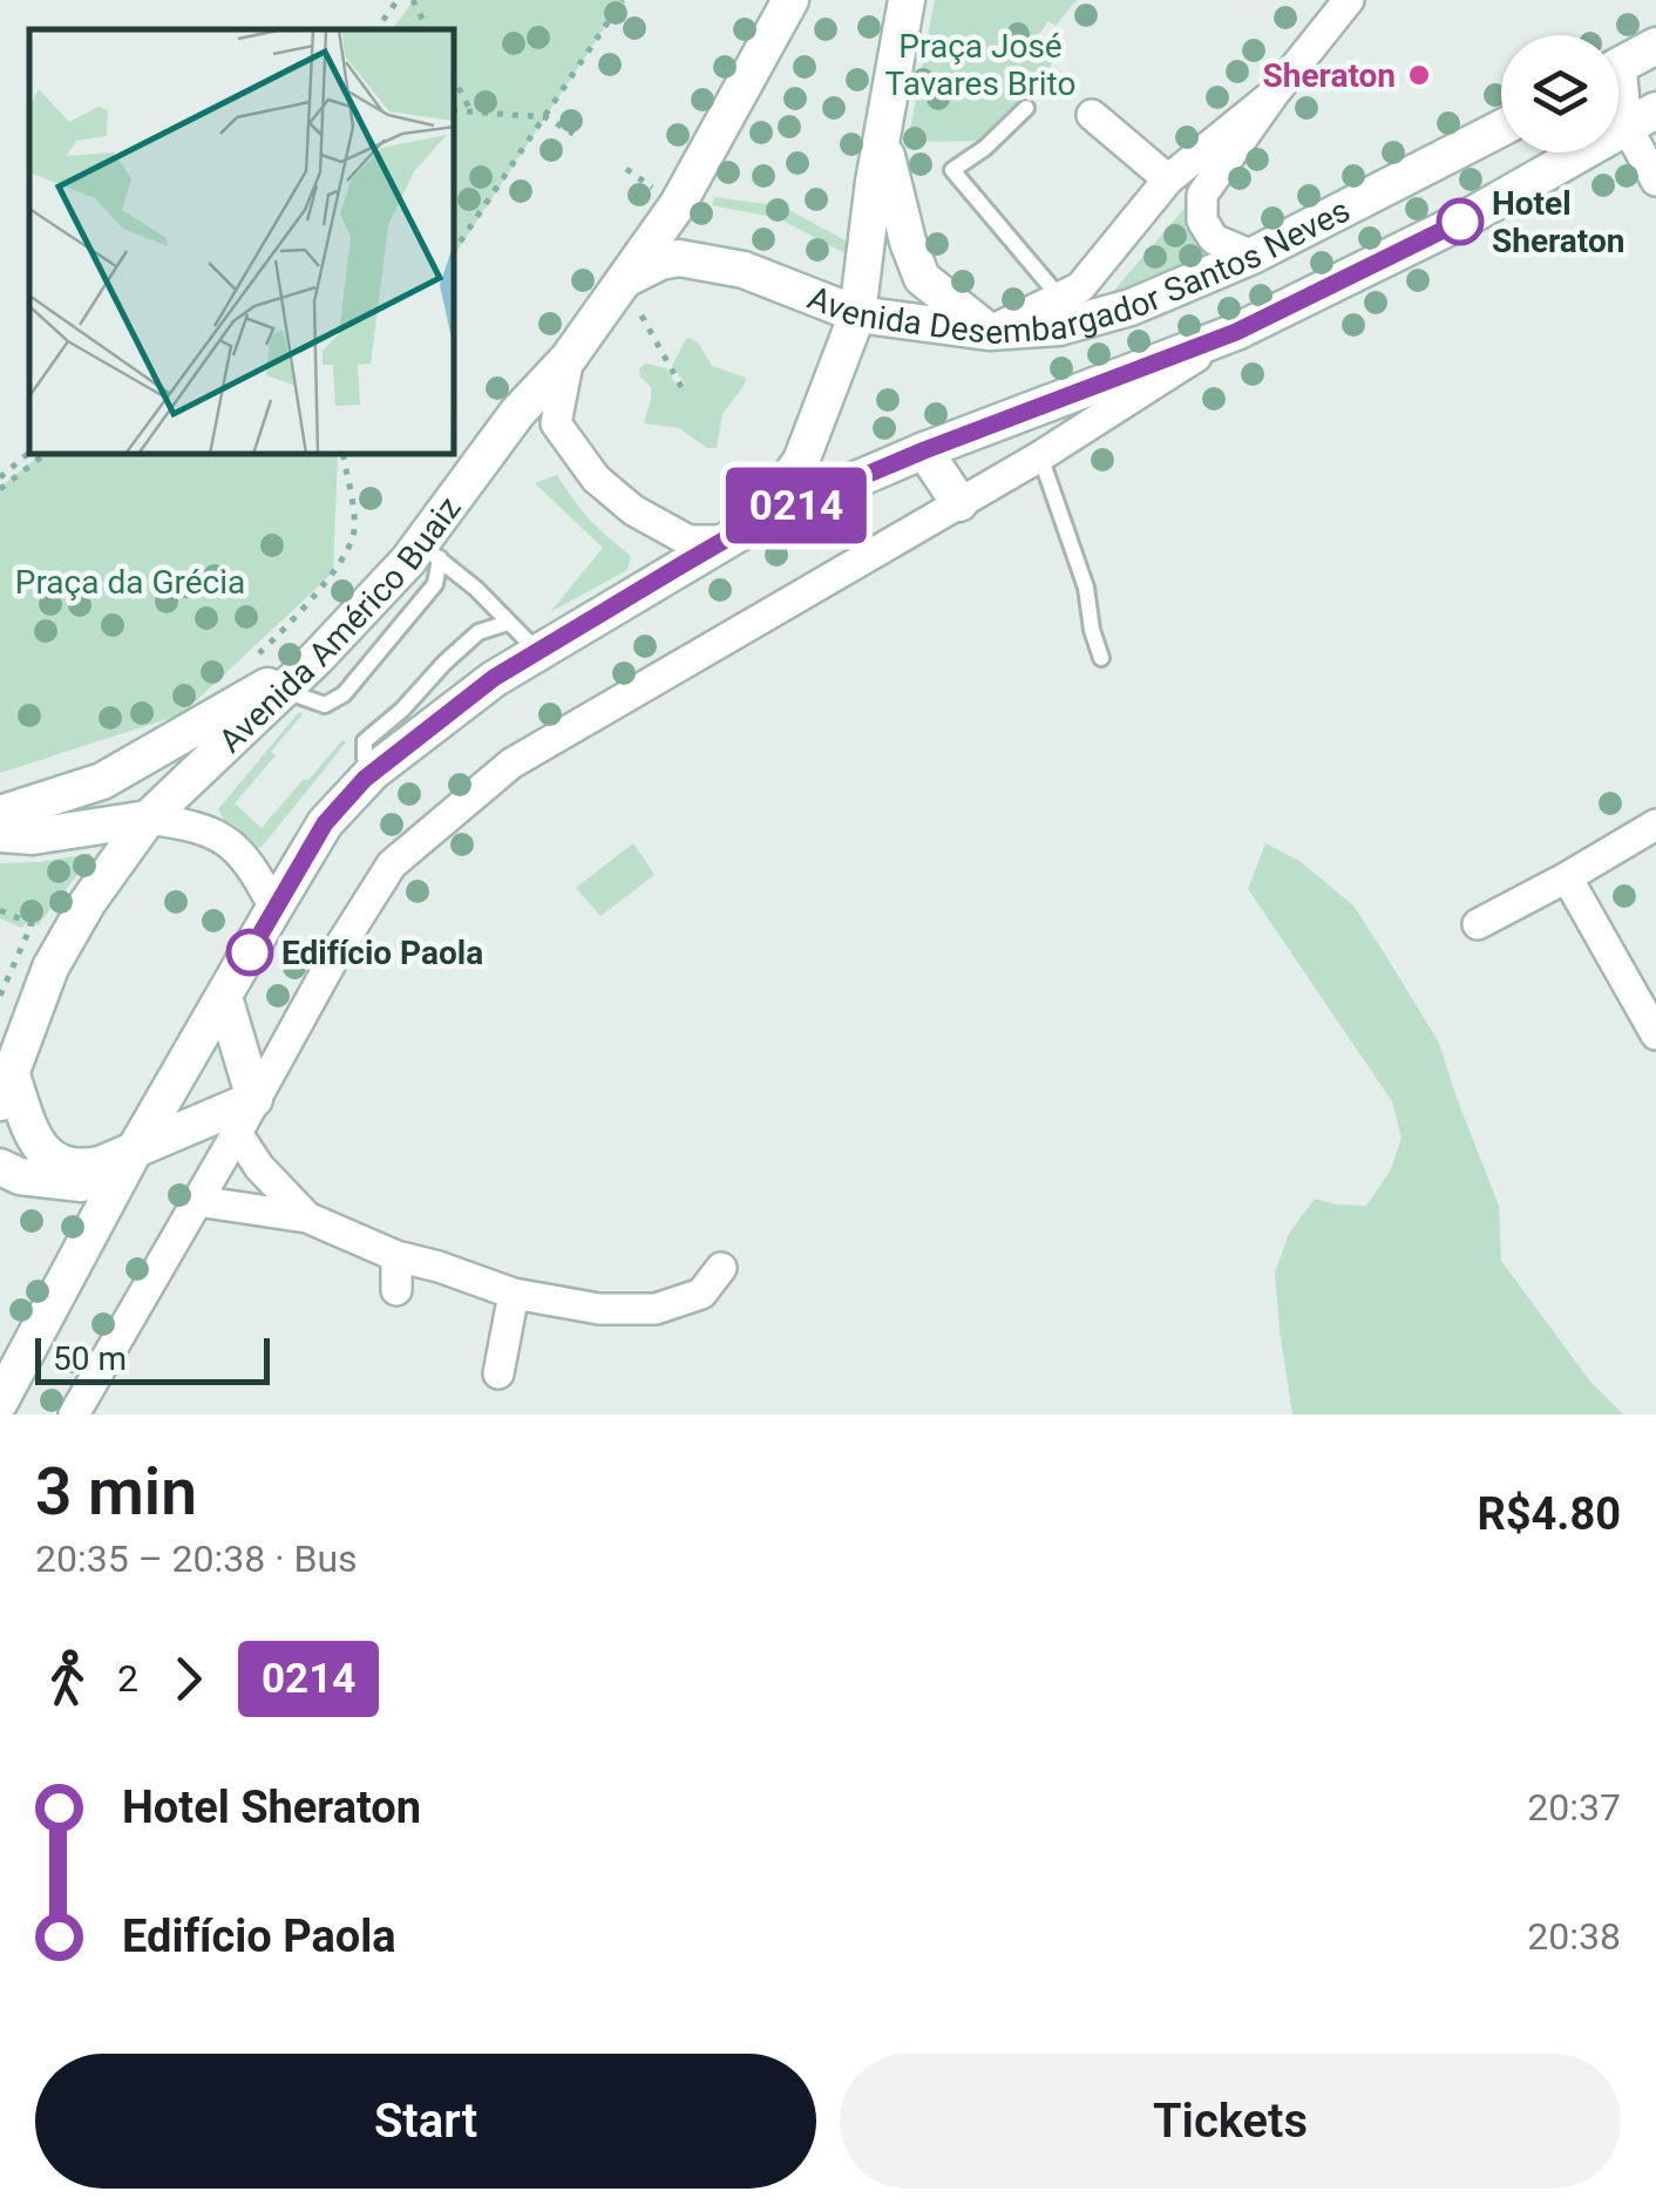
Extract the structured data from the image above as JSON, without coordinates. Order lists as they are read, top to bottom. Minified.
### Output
{"streets":{"main road":["Avenida Desembargador Santos Neves","Avenida Américo Buaiz"]},"crossings":[["Avenida Desembargador Santos Neves","Avenida Américo Buaiz"]],"parks":["Praça José Tavares Brito","Praça da Grécia"],"places":["Sheraton","Hotel Sheraton","Edifício Paola"],"lines":["bus line 0214"],"scale_bar":"50 m","page":{"on_map":"0214","scale":"50 m","heading":["3 min","20:35 – 20:38 · Bus","R$4.80"],"legs":["2","0214"],"list":[{"name":"Hotel Sheraton","value":"20:37"},{"name":"Edifício Paola","value":"20:38"}],"buttons":["Start","Tickets"]}}
